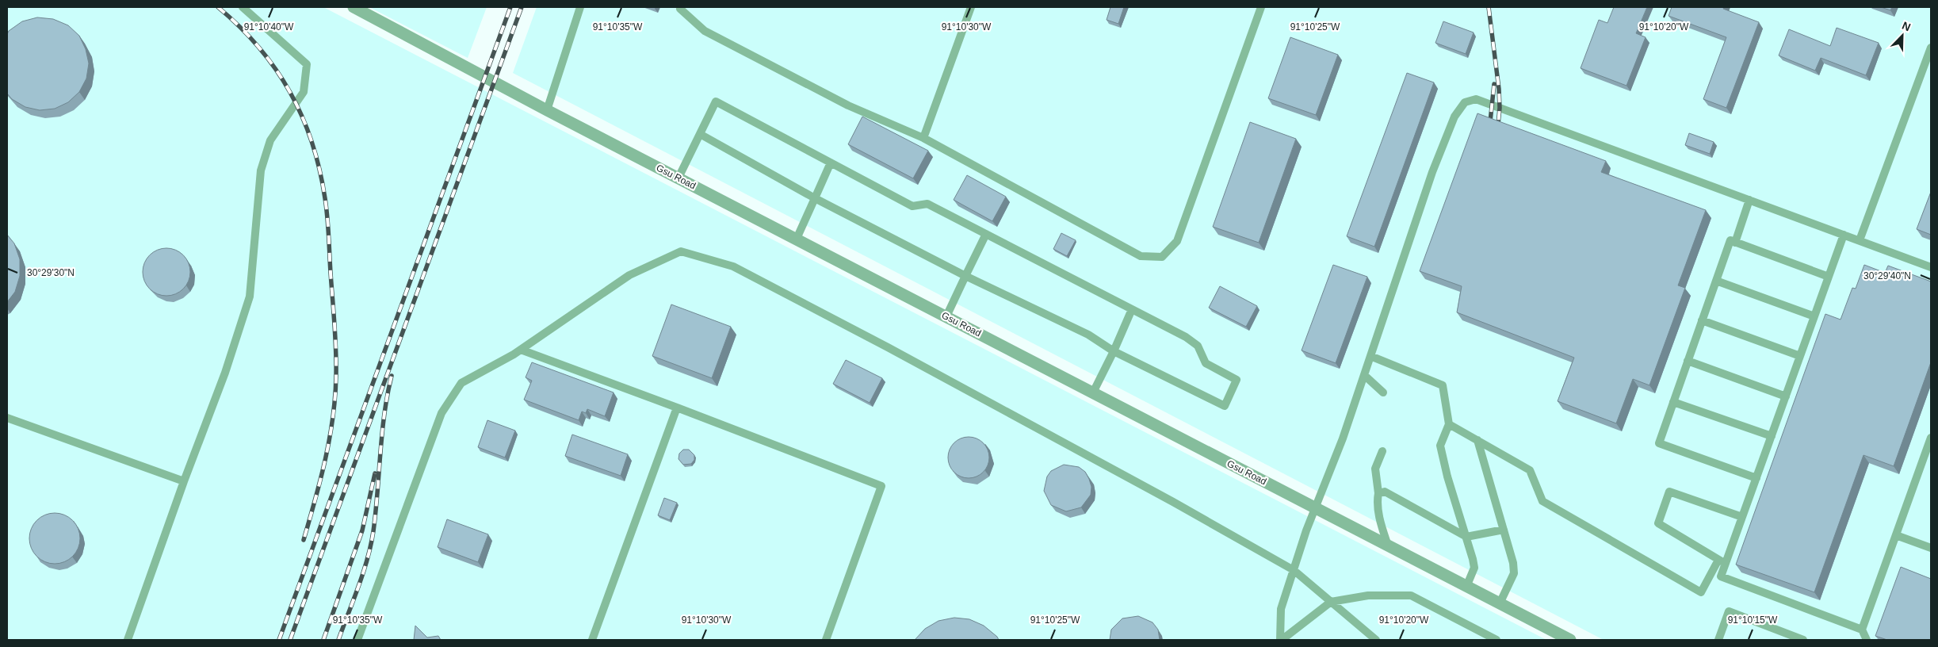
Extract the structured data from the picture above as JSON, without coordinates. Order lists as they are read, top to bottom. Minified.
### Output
{"streets":{"street":["Gsu Road"]},"north":"top right","coordinates":["91°10'40\"W","91°10'35\"W","91°10'30\"W","91°10'25\"W","91°10'20\"W","30°29'30\"N","30°29'40\"N","91°10'15\"W"]}
